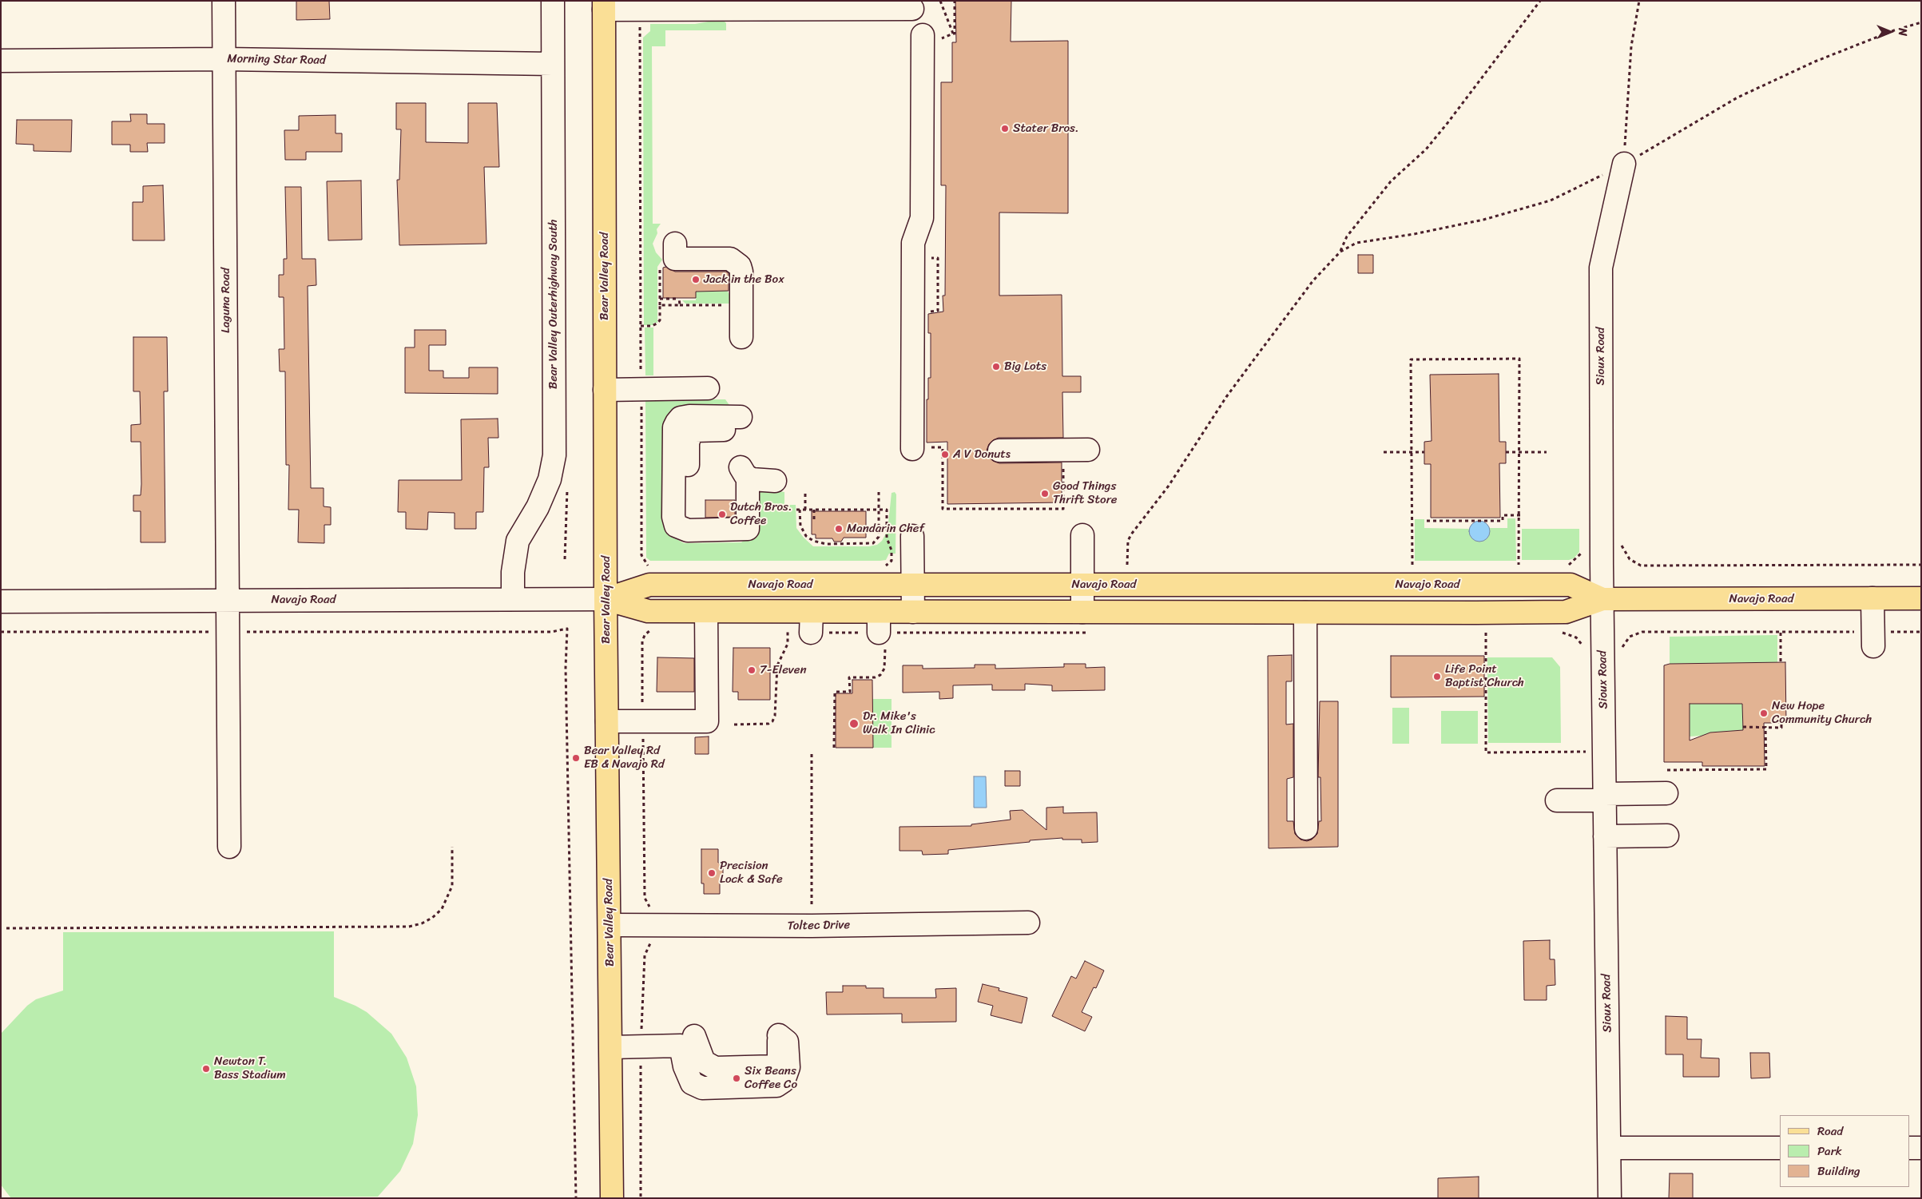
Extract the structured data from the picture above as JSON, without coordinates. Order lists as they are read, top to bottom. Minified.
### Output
{"streets":{"main road":["Bear Valley Road","Navajo Road"],"street":["Morning Star Road","Laguna Road","Bear Valley Outerhighway South","Sioux Road","Toltec Drive"]},"crossings":[["Morning Star Road","Laguna Road"],["Morning Star Road","Bear Valley Outerhighway South"],["Bear Valley Road","Navajo Road"],["Bear Valley Road","Toltec Drive"],["Laguna Road","Navajo Road"],["Bear Valley Outerhighway South","Navajo Road"],["Sioux Road","Navajo Road"]],"places":["Stater Bros.","Jack in the Box","Big Lots","A V Donuts","Good Things Thrift Store","Dutch Bros. Coffee","Mandarin Chef","7-Eleven","Life Point Baptist Church","New Hope Community Church","Dr. Mike's Walk In Clinic","Bear Valley Rd EB & Navajo Rd","Precision Lock & Safe","Newton T. Bass Stadium","Six Beans Coffee Co"],"legend":["Road","Park","Building"],"north":"right"}
